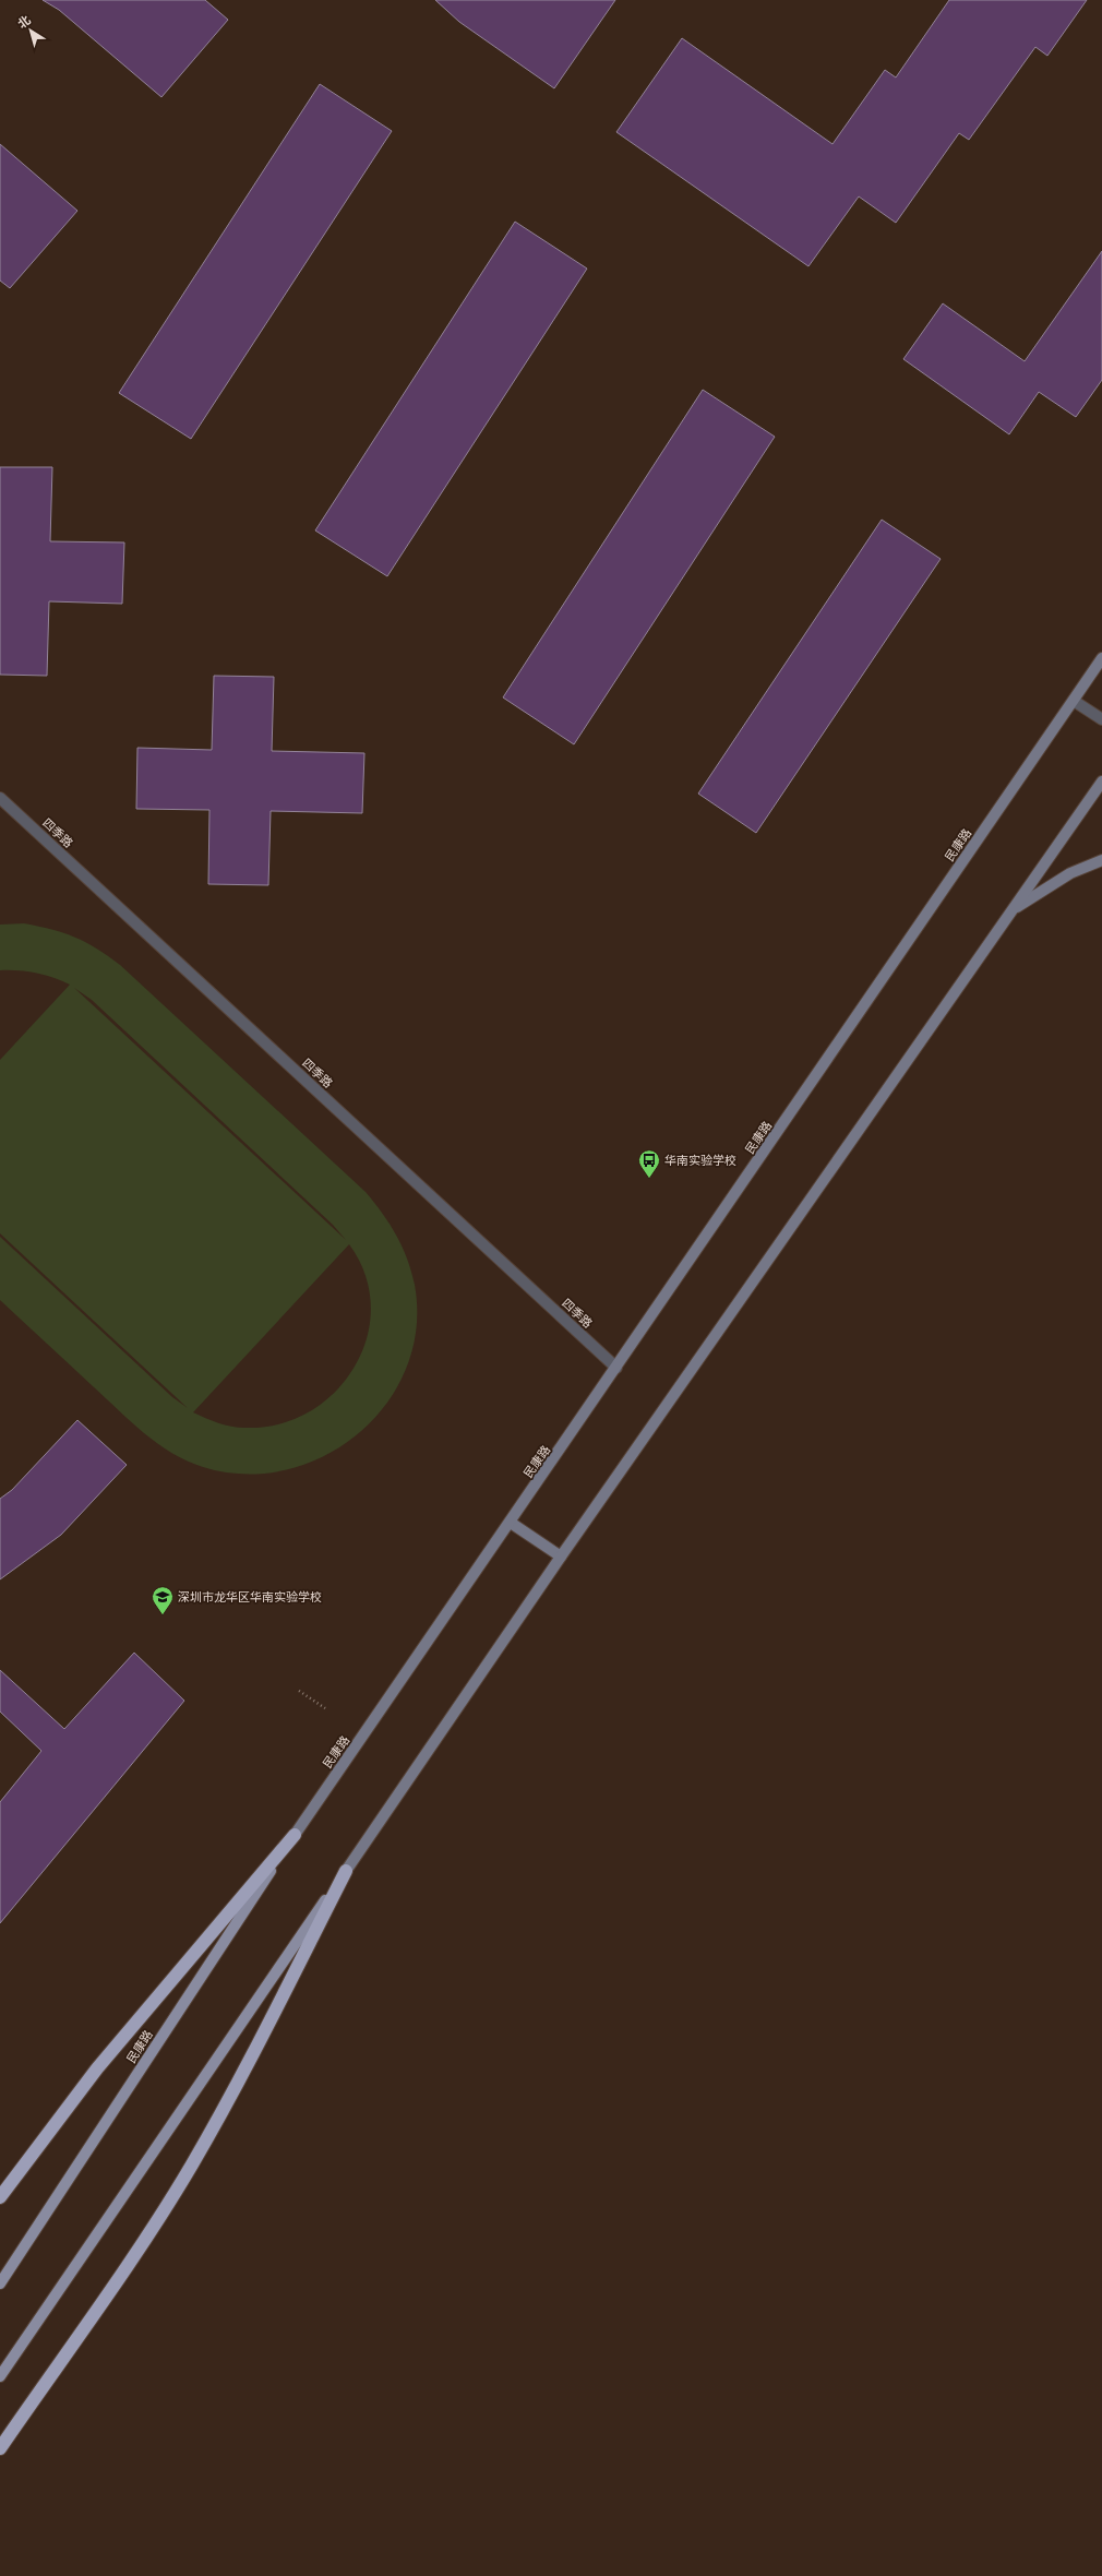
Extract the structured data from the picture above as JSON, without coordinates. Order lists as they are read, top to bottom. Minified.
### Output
{"streets":{"main road":["民康路"],"street":["四季路"]},"crossings":[["四季路","民康路"]],"places":{"bus stop":["华南实验学校"],"school or university":["深圳市龙华区华南实验学校"]},"north":"top left"}
